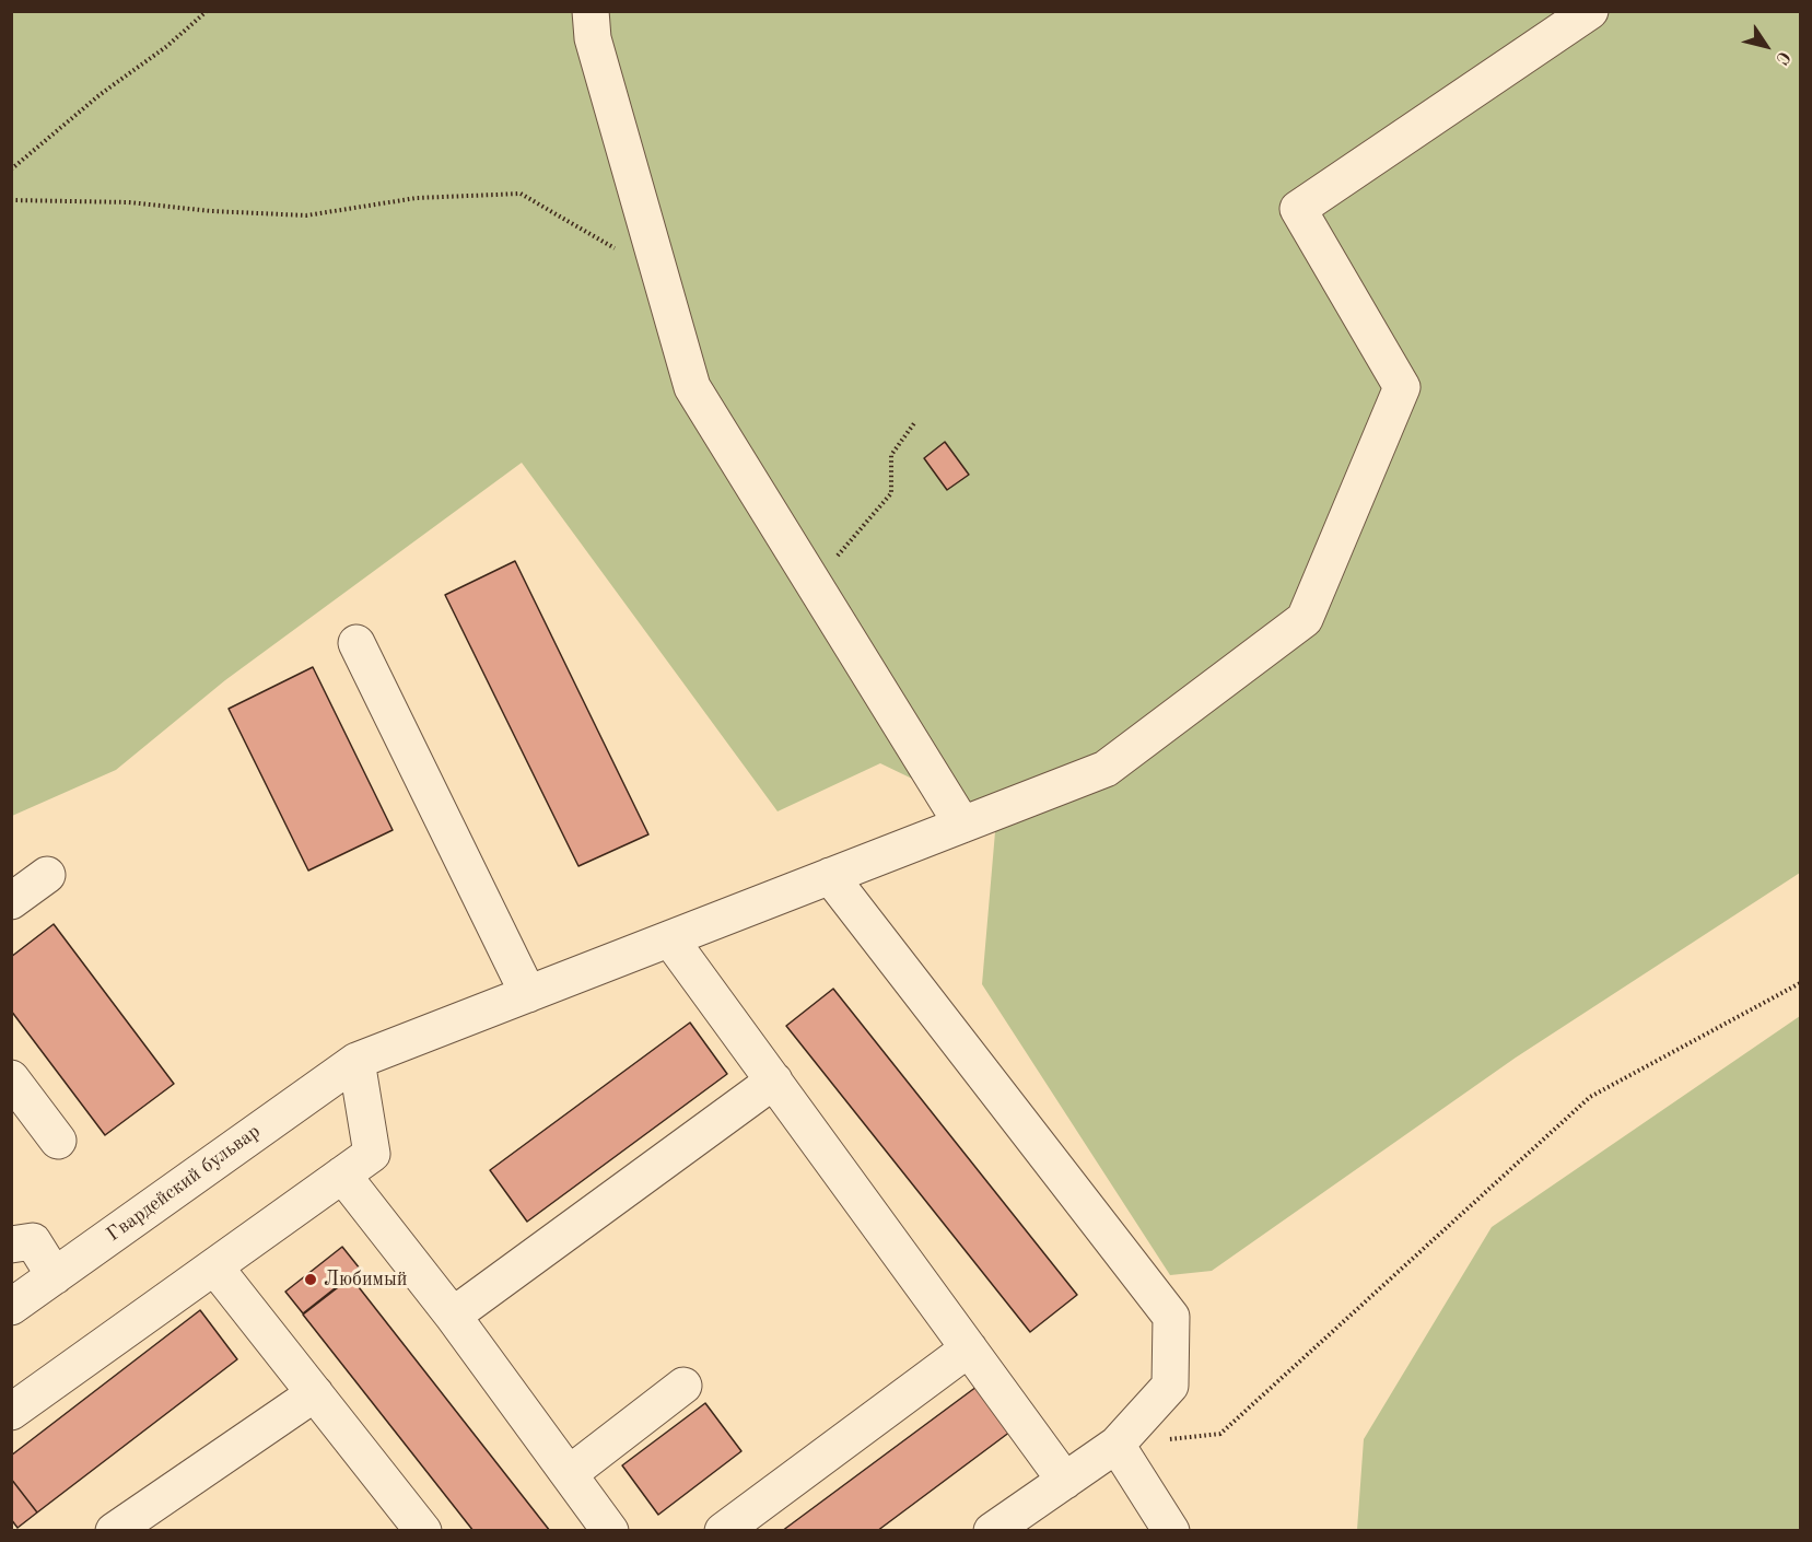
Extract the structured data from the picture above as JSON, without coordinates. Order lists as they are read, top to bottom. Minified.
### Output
{"streets":{"street":["Гвардейский бульвар"]},"places":["Любимый"],"north":"bottom right"}
